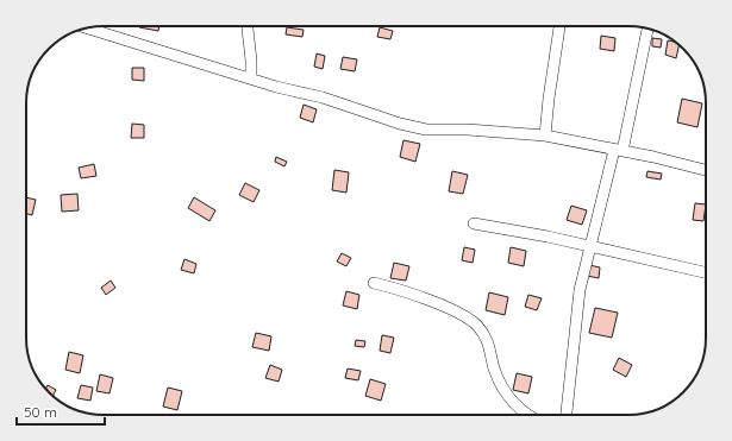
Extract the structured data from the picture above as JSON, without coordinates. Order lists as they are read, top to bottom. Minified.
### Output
{"scale_bar":"50 m"}
